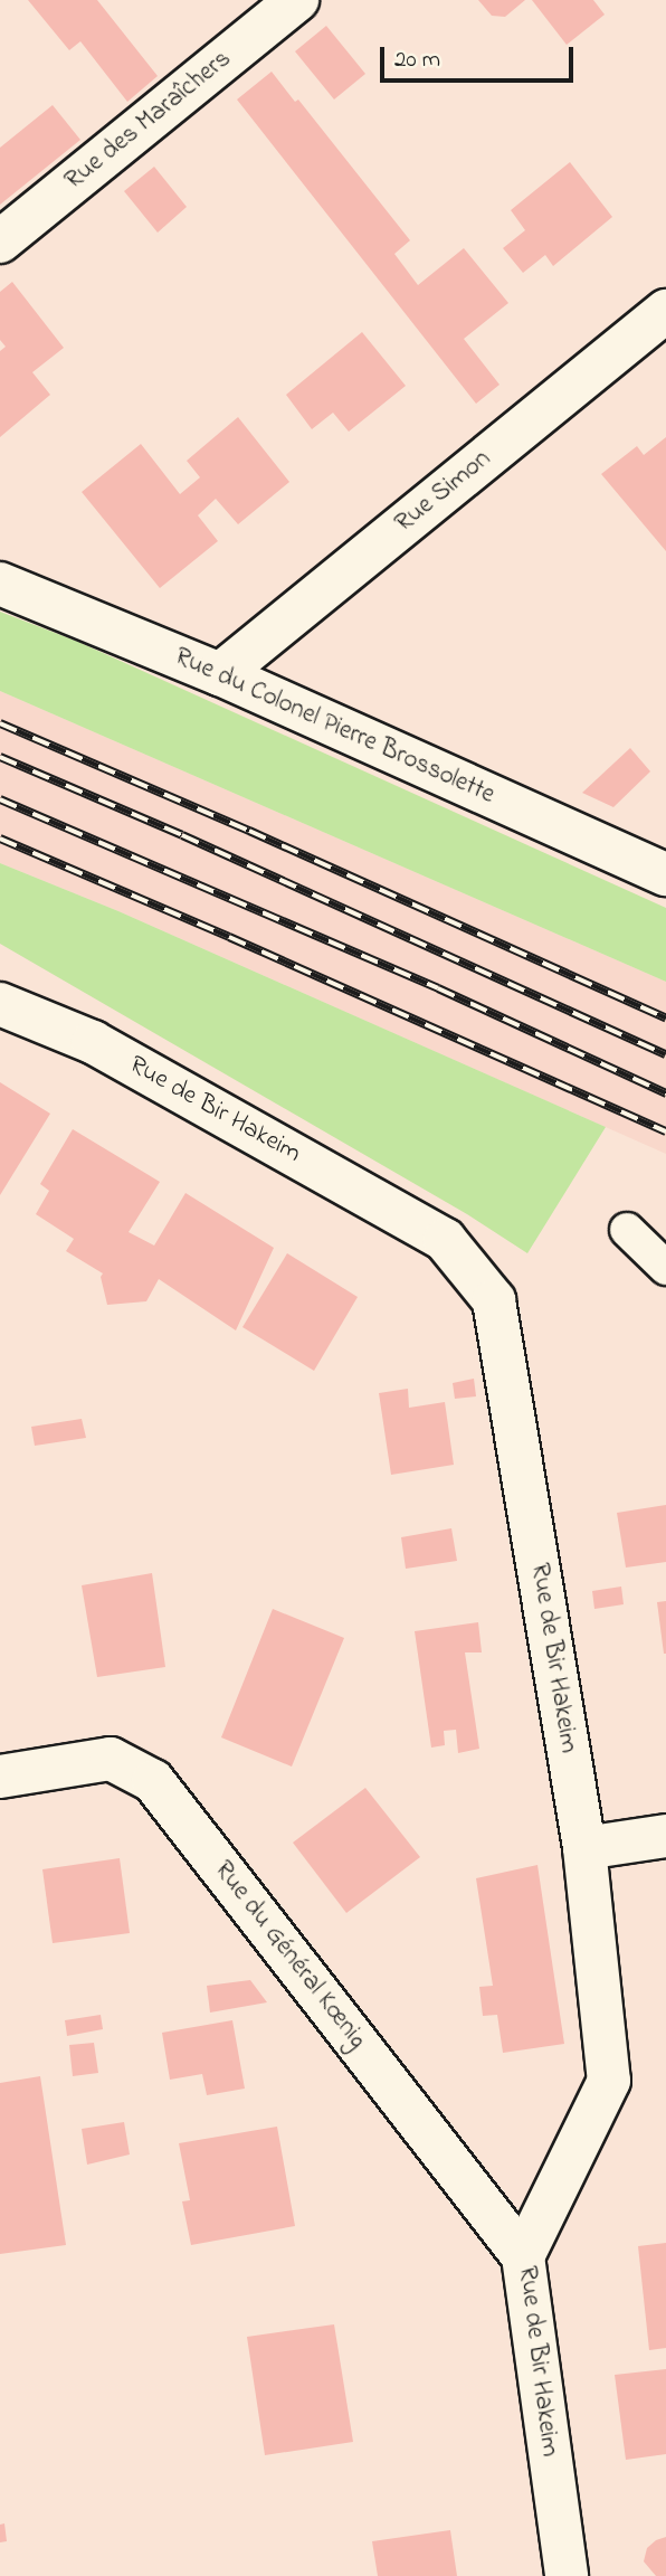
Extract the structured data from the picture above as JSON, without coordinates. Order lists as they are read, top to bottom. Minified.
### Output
{"streets":{"street":["Rue des Maraîchers","Rue Simon","Rue du Colonel Pierre Brossolette","Rue de Bir Hakeim","Rue du Général Kœnig"]},"crossings":[["Rue Simon","Rue du Colonel Pierre Brossolette"],["Rue de Bir Hakeim","Rue du Général Kœnig"]],"scale_bar":"20 m"}
